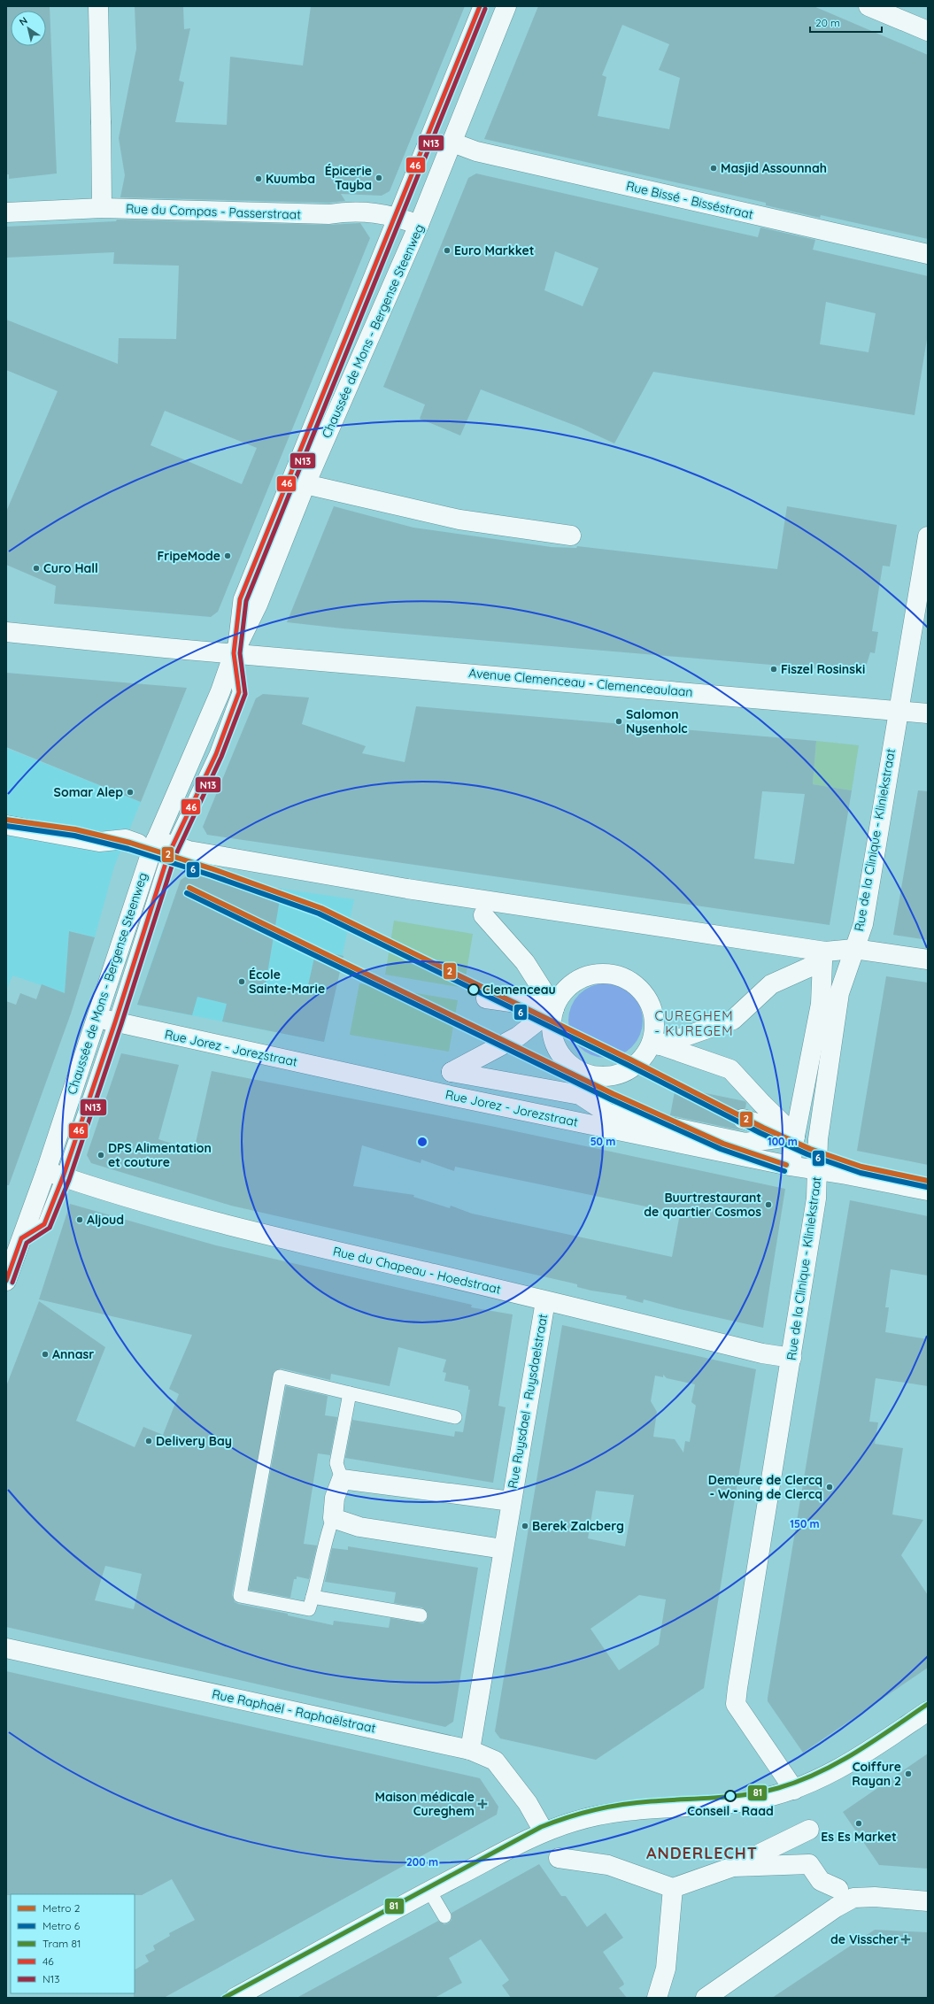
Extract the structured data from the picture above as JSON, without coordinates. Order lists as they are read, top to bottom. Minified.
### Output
{"streets":{"street":["Rue Bissé - Bisséstraat","Rue du Compas - Passerstraat","Chaussée de Mons - Bergense Steenweg","Avenue Clemenceau - Clemenceaulaan","Rue de la Clinique - Kliniekstraat","Rue Jorez - Jorezstraat","Rue du Chapeau - Hoedstraat","Rue Ruysdael - Ruysdaelstraat","Rue Raphaël - Raphaëlstraat"]},"crossings":[["Rue Bissé - Bisséstraat","Chaussée de Mons - Bergense Steenweg"],["Rue du Compas - Passerstraat","Chaussée de Mons - Bergense Steenweg"],["Chaussée de Mons - Bergense Steenweg","Avenue Clemenceau - Clemenceaulaan"],["Chaussée de Mons - Bergense Steenweg","Rue Jorez - Jorezstraat"],["Chaussée de Mons - Bergense Steenweg","Rue du Chapeau - Hoedstraat"],["Avenue Clemenceau - Clemenceaulaan","Rue de la Clinique - Kliniekstraat"],["Rue de la Clinique - Kliniekstraat","Rue Jorez - Jorezstraat"],["Rue de la Clinique - Kliniekstraat","Rue du Chapeau - Hoedstraat"],["Rue du Chapeau - Hoedstraat","Rue Ruysdael - Ruysdaelstraat"],["Rue Ruysdael - Ruysdaelstraat","Rue Raphaël - Raphaëlstraat"]],"districts":["CUREGHEM - KUREGEM","ANDERLECHT"],"places":{"other":["Masjid Assounnah","Épicerie Tayba","Kuumba","Euro Markket","FripeMode","Curo Hall","Fiszel Rosinski","Salomon Nysenholc","Somar Alep","École Sainte-Marie","Clemenceau","DPS Alimentation et couture","Buurtrestaurant de quartier Cosmos","Aljoud","Annasr","Delivery Bay","Demeure de Clercq - Woning de Clercq","Berek Zalcberg","Coiffure Rayan 2","Conseil - Raad","Es Es Market"],"health":["Maison médicale Cureghem","de Visscher"]},"lines":["transit line 46","transit line N13","metro line 2","metro line 6","tram line 81"],"legend":["Metro 2","Metro 6","Tram 81","46","N13"],"scale_bar":"20 m","north":"top left","rings":["50 m","100 m","150 m","200 m"]}
